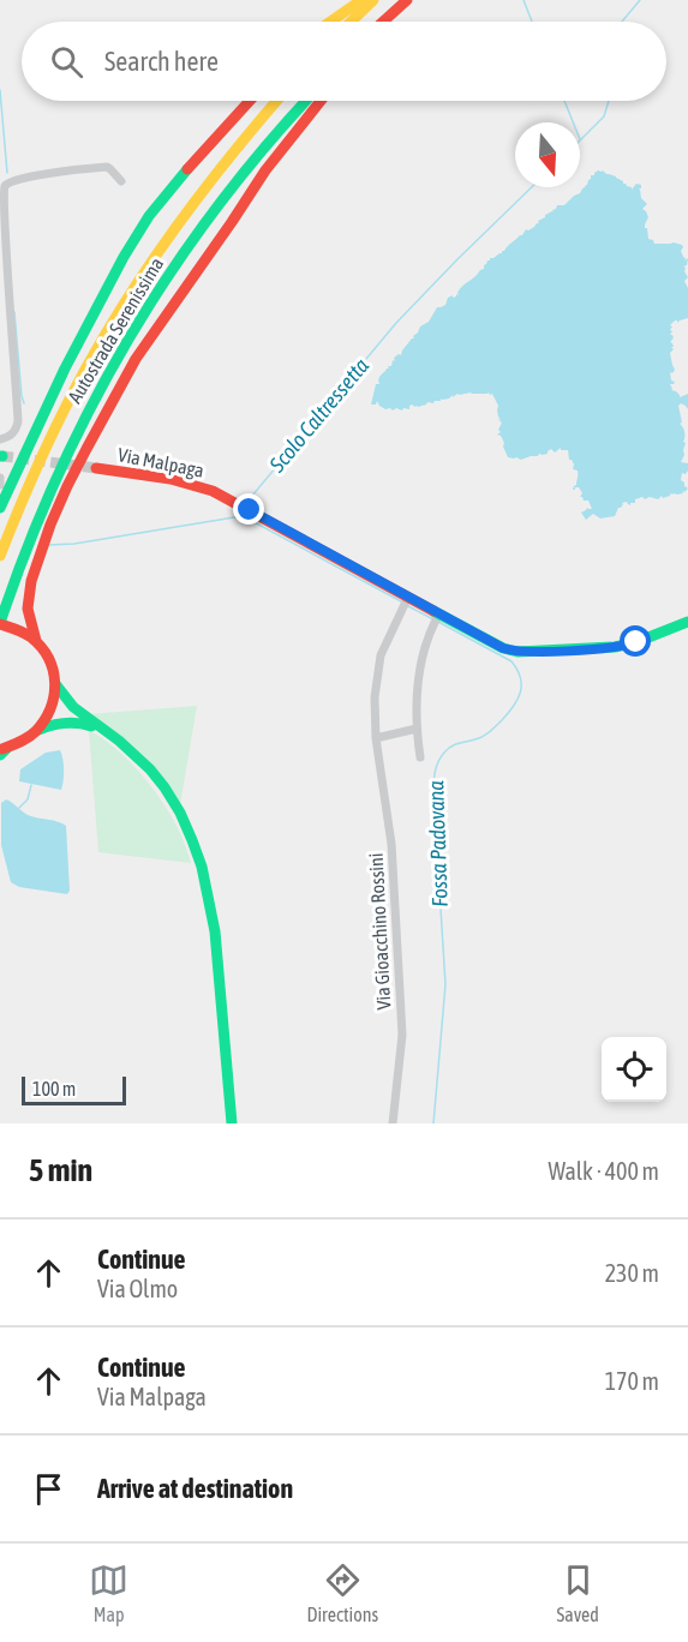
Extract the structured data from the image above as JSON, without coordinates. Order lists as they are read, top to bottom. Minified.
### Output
{"streets":{"main road":["Autostrada Serenissima","Via Malpaga"],"street":["Via Gioacchino Rossini"]},"crossings":[["Via Malpaga","Via Gioacchino Rossini"]],"water":["Scolo Caltressetta","Fossa Padovana"],"scale_bar":"100 m","north":"bottom","page":{"search":"Search here","scale":"100 m","heading":["5 min","Walk · 400 m"],"list":[["Continue","Via Olmo","230 m"],["Continue","Via Malpaga","170 m"],"Arrive at destination"],"nav":["Map","Directions","Saved"]}}
